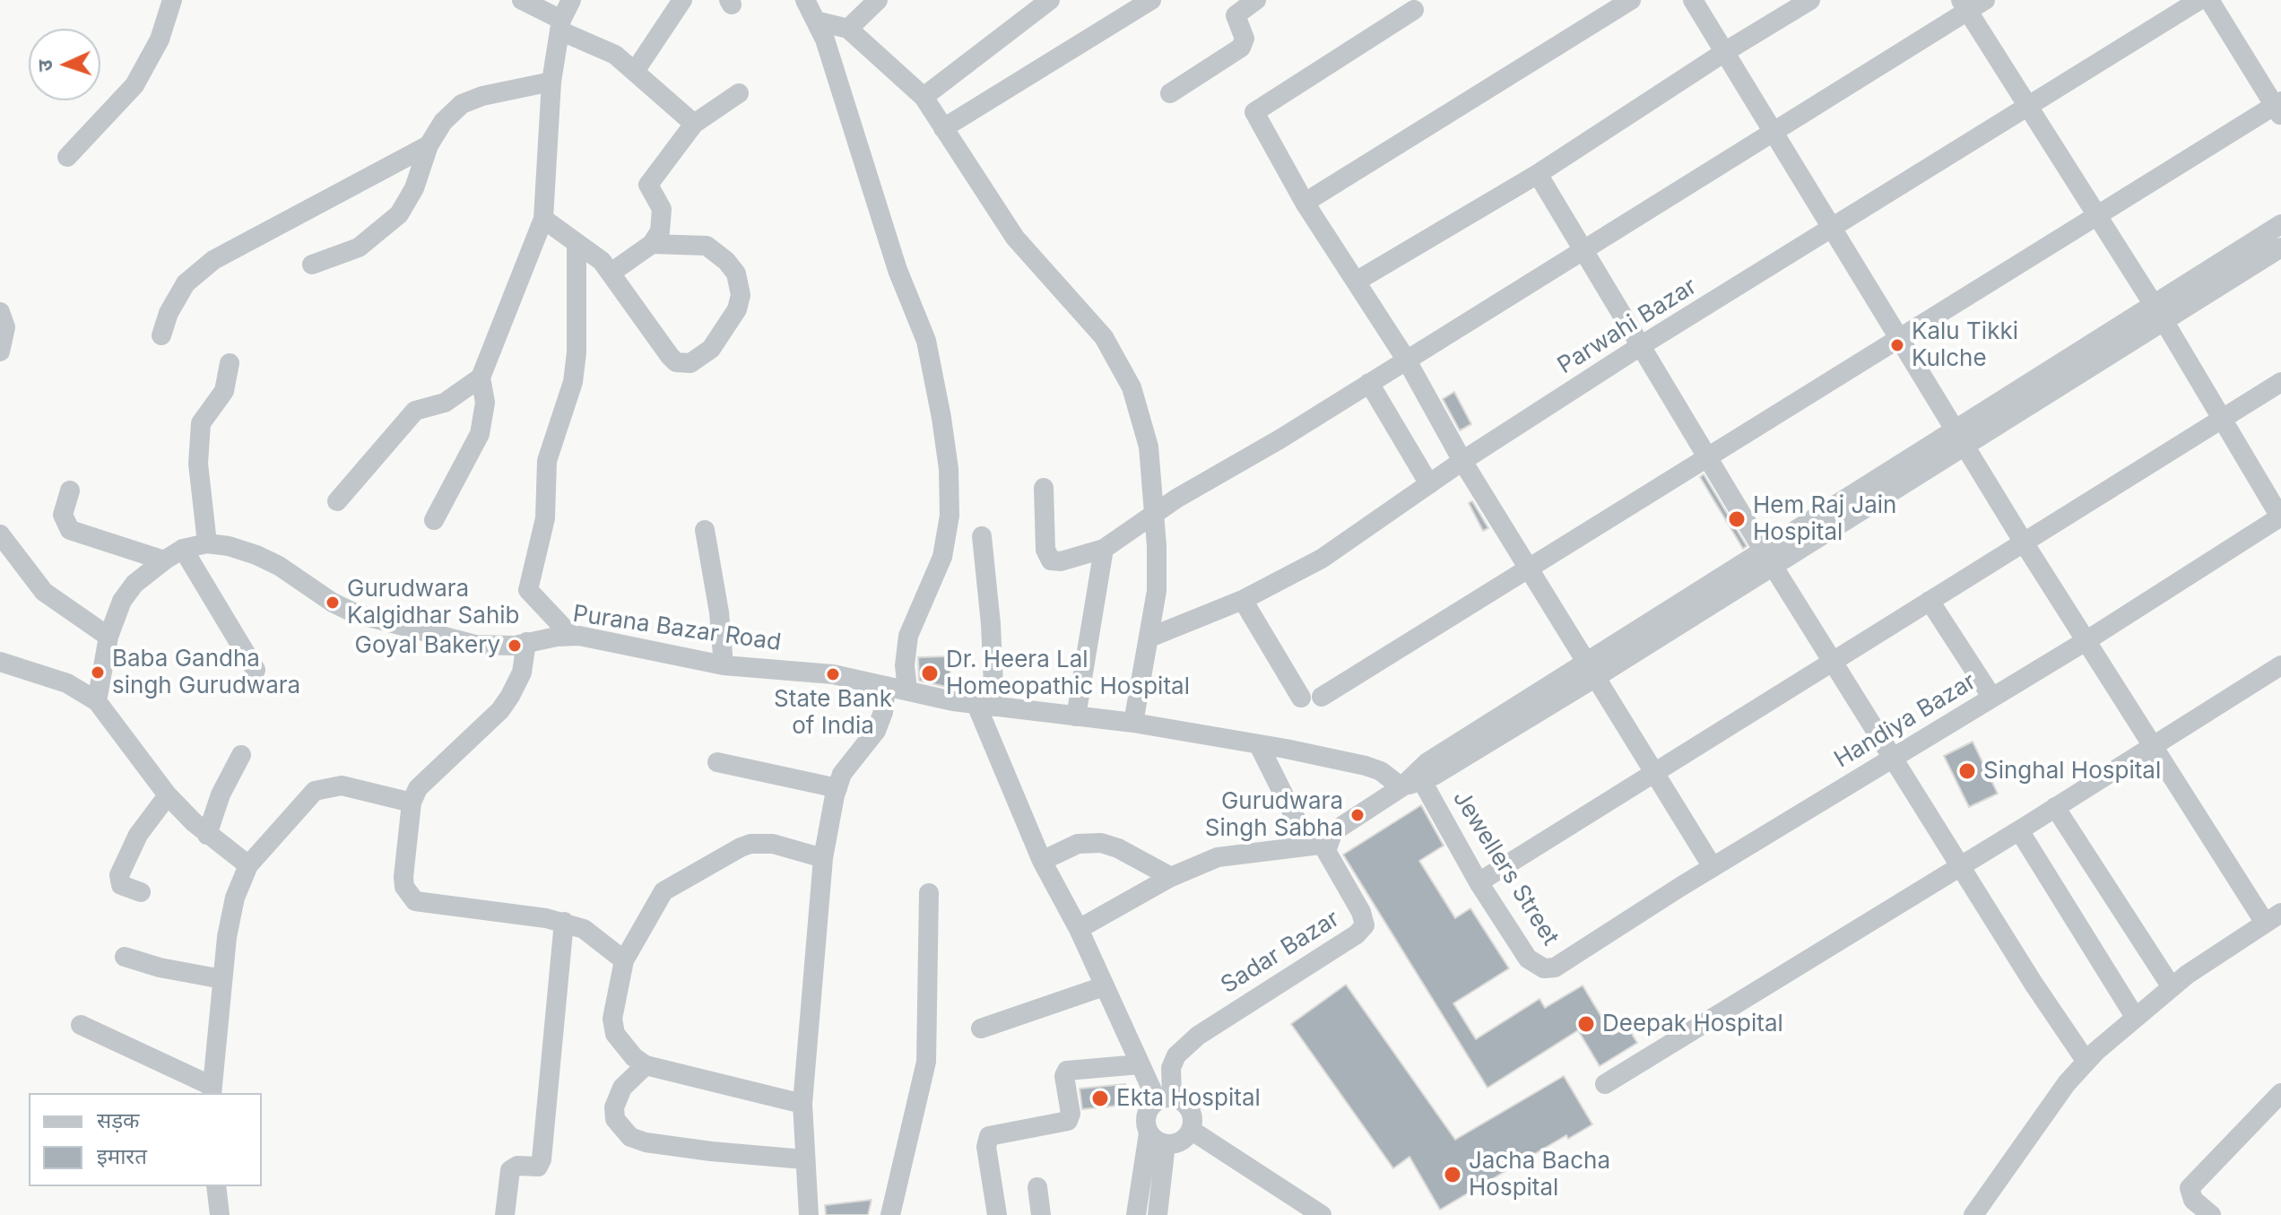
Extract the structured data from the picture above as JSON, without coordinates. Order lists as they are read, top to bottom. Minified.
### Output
{"streets":{"street":["Parwahi Bazar","Purana Bazar Road","Handiya Bazar","Jewellers Street","Sadar Bazar"]},"crossings":[["Handiya Bazar","Jewellers Street"]],"places":["Kalu Tikki Kulche","Hem Raj Jain Hospital","Gurudwara Kalgidhar Sahib","Goyal Bakery","Baba Gandha singh Gurudwara","Dr. Heera Lal Homeopathic Hospital","State Bank of India","Singhal Hospital","Gurudwara Singh Sabha","Deepak Hospital","Ekta Hospital","Jacha Bacha Hospital"],"legend":["सड़क","इमारत"],"north":"left"}
